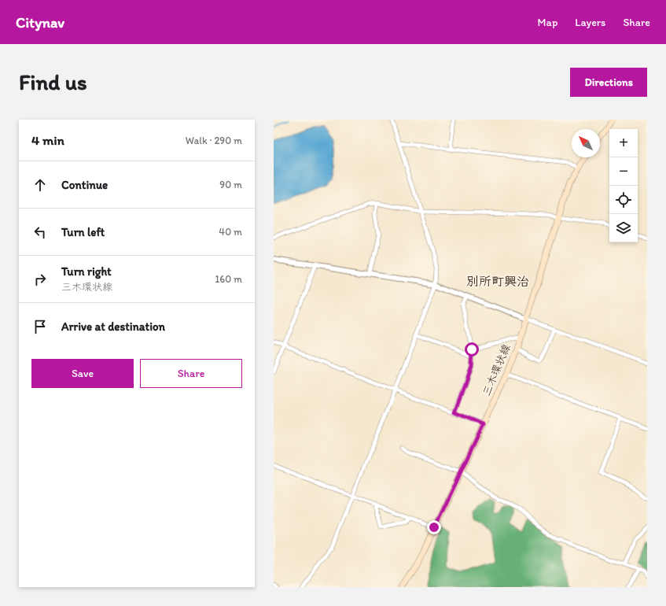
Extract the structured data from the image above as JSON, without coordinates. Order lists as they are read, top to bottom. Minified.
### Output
{"streets":{"main road":["三木環状線"]},"districts":["別所町興治"],"north":"top left","page":{"header":"Citynav","nav":["Map","Layers","Share"],"buttons":["Directions",["Save","Share"]],"title":"Find us","heading":["4 min","Walk · 290 m"],"map_buttons":["+","−"],"list":[["Continue","90 m"],["Turn left","40 m"],["Turn right","三木環状線","160 m"],"Arrive at destination"]}}
